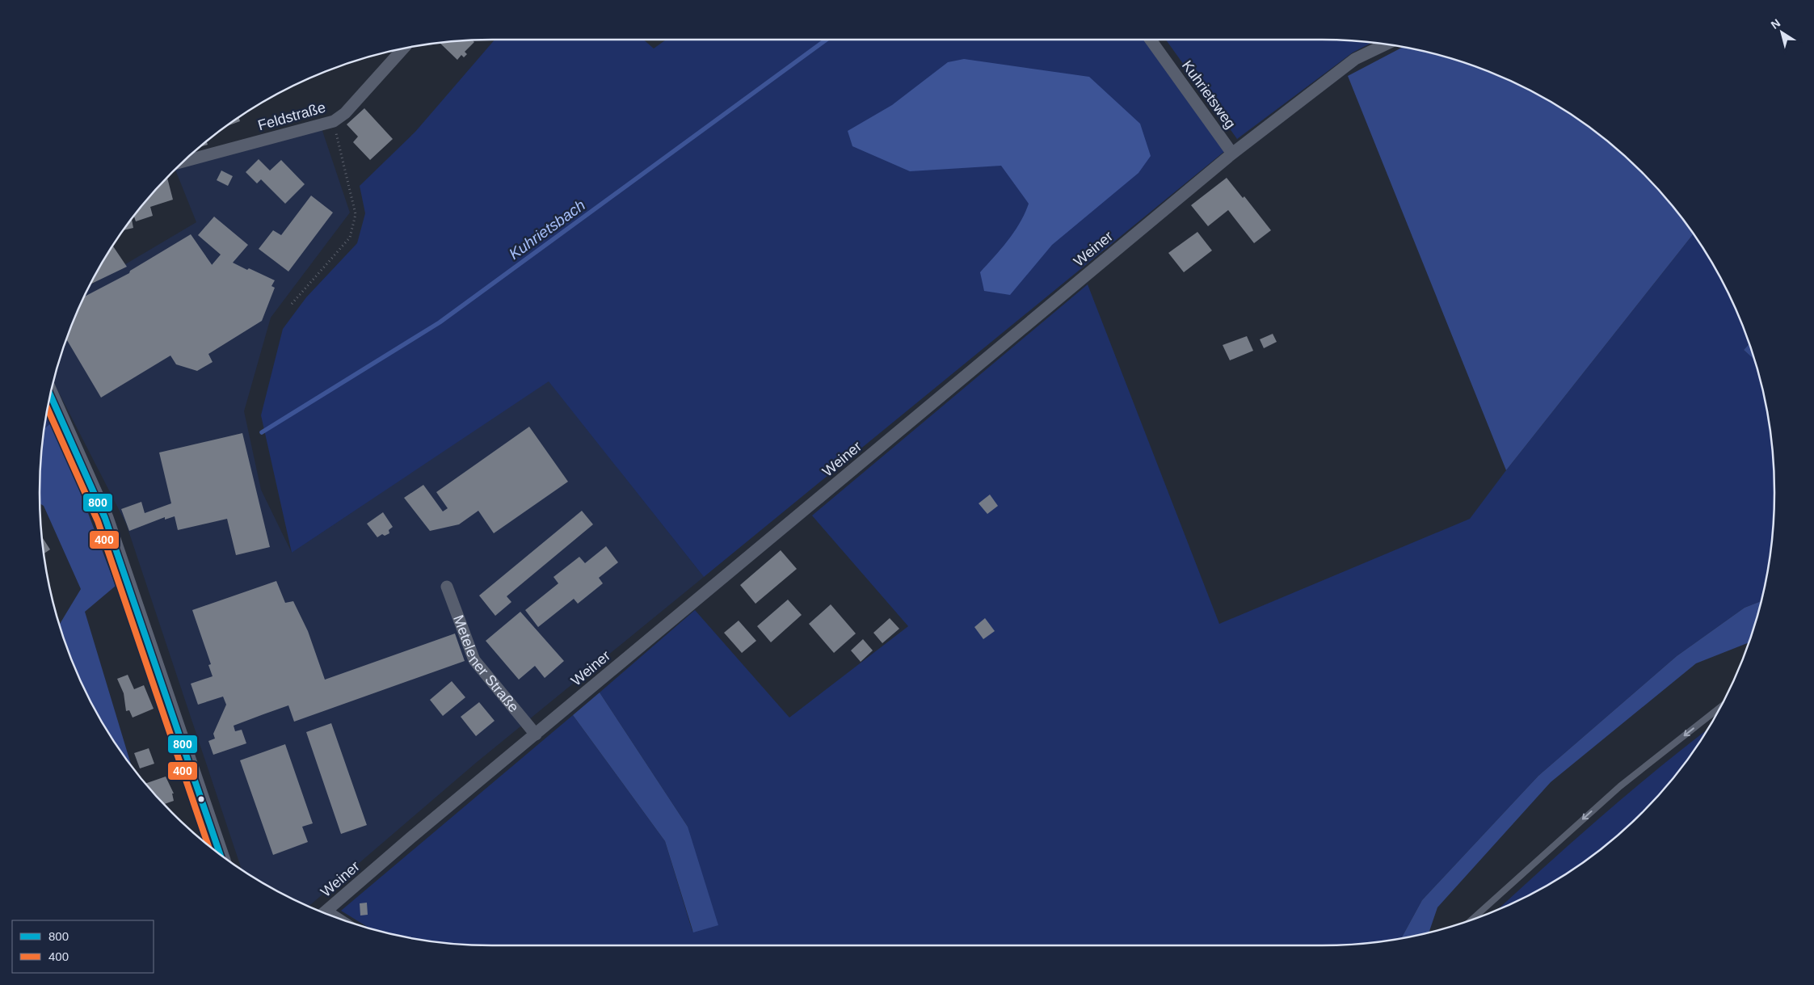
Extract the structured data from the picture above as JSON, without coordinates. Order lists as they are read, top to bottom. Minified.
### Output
{"streets":{"street":["Kuhrietsweg","Feldstraße","Weiner","Metelener Straße"]},"crossings":[["Kuhrietsweg","Weiner"],["Weiner","Metelener Straße"]],"water":["Kuhrietsbach"],"lines":["transit line 800","transit line 400"],"legend":["800","400"],"north":"top left"}
